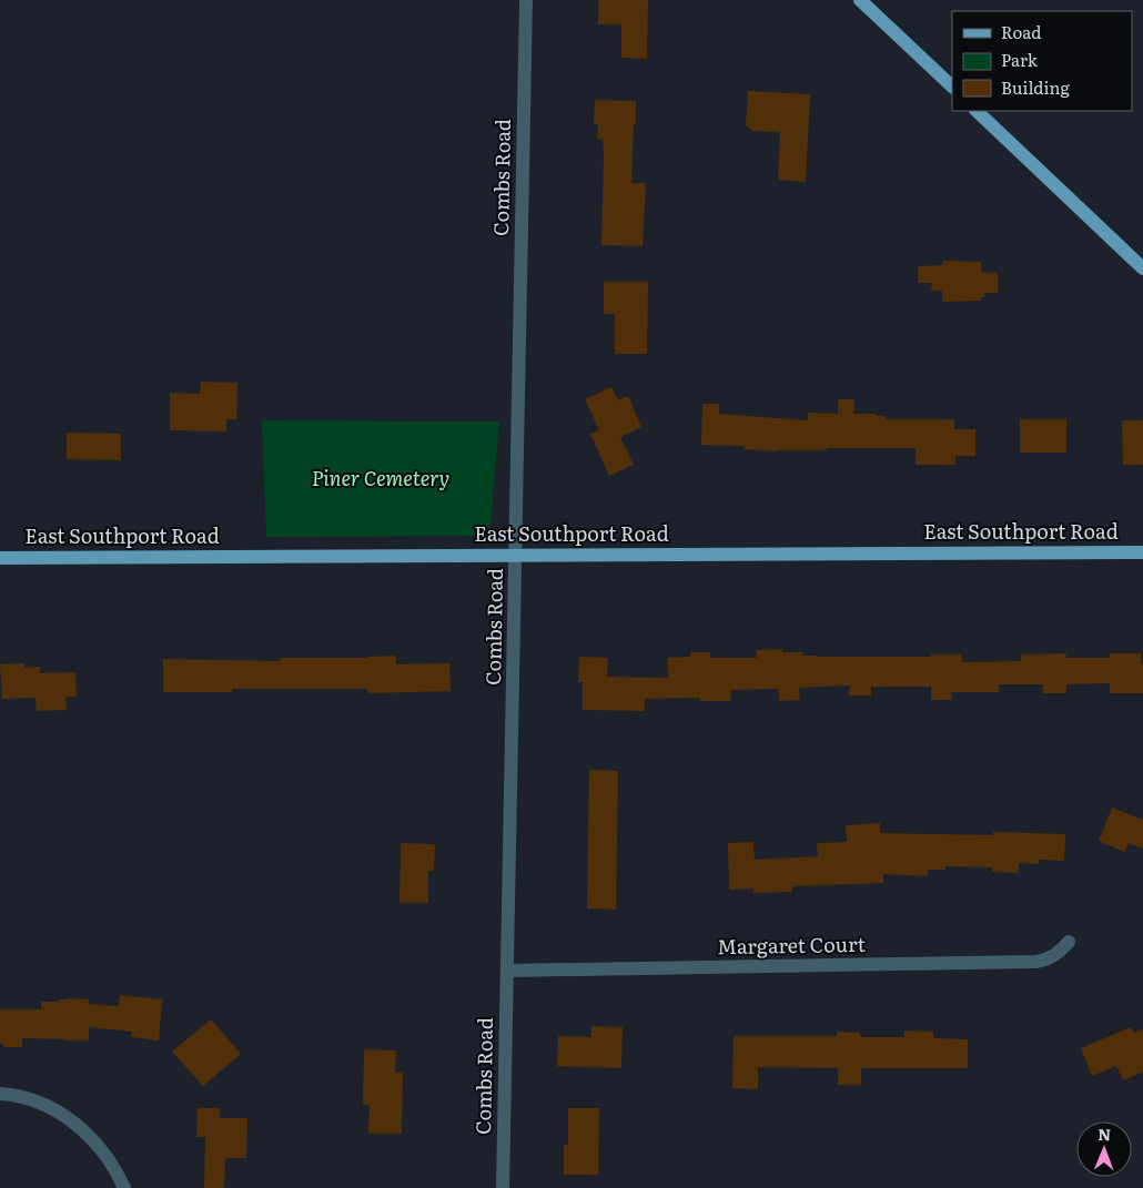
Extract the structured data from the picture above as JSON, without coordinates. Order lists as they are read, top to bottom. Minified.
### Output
{"streets":{"main road":["East Southport Road"],"street":["Combs Road","Margaret Court"]},"crossings":[["Combs Road","East Southport Road"],["Combs Road","Margaret Court"]],"parks":["Piner Cemetery"],"legend":["Road","Park","Building"],"north":"top"}
